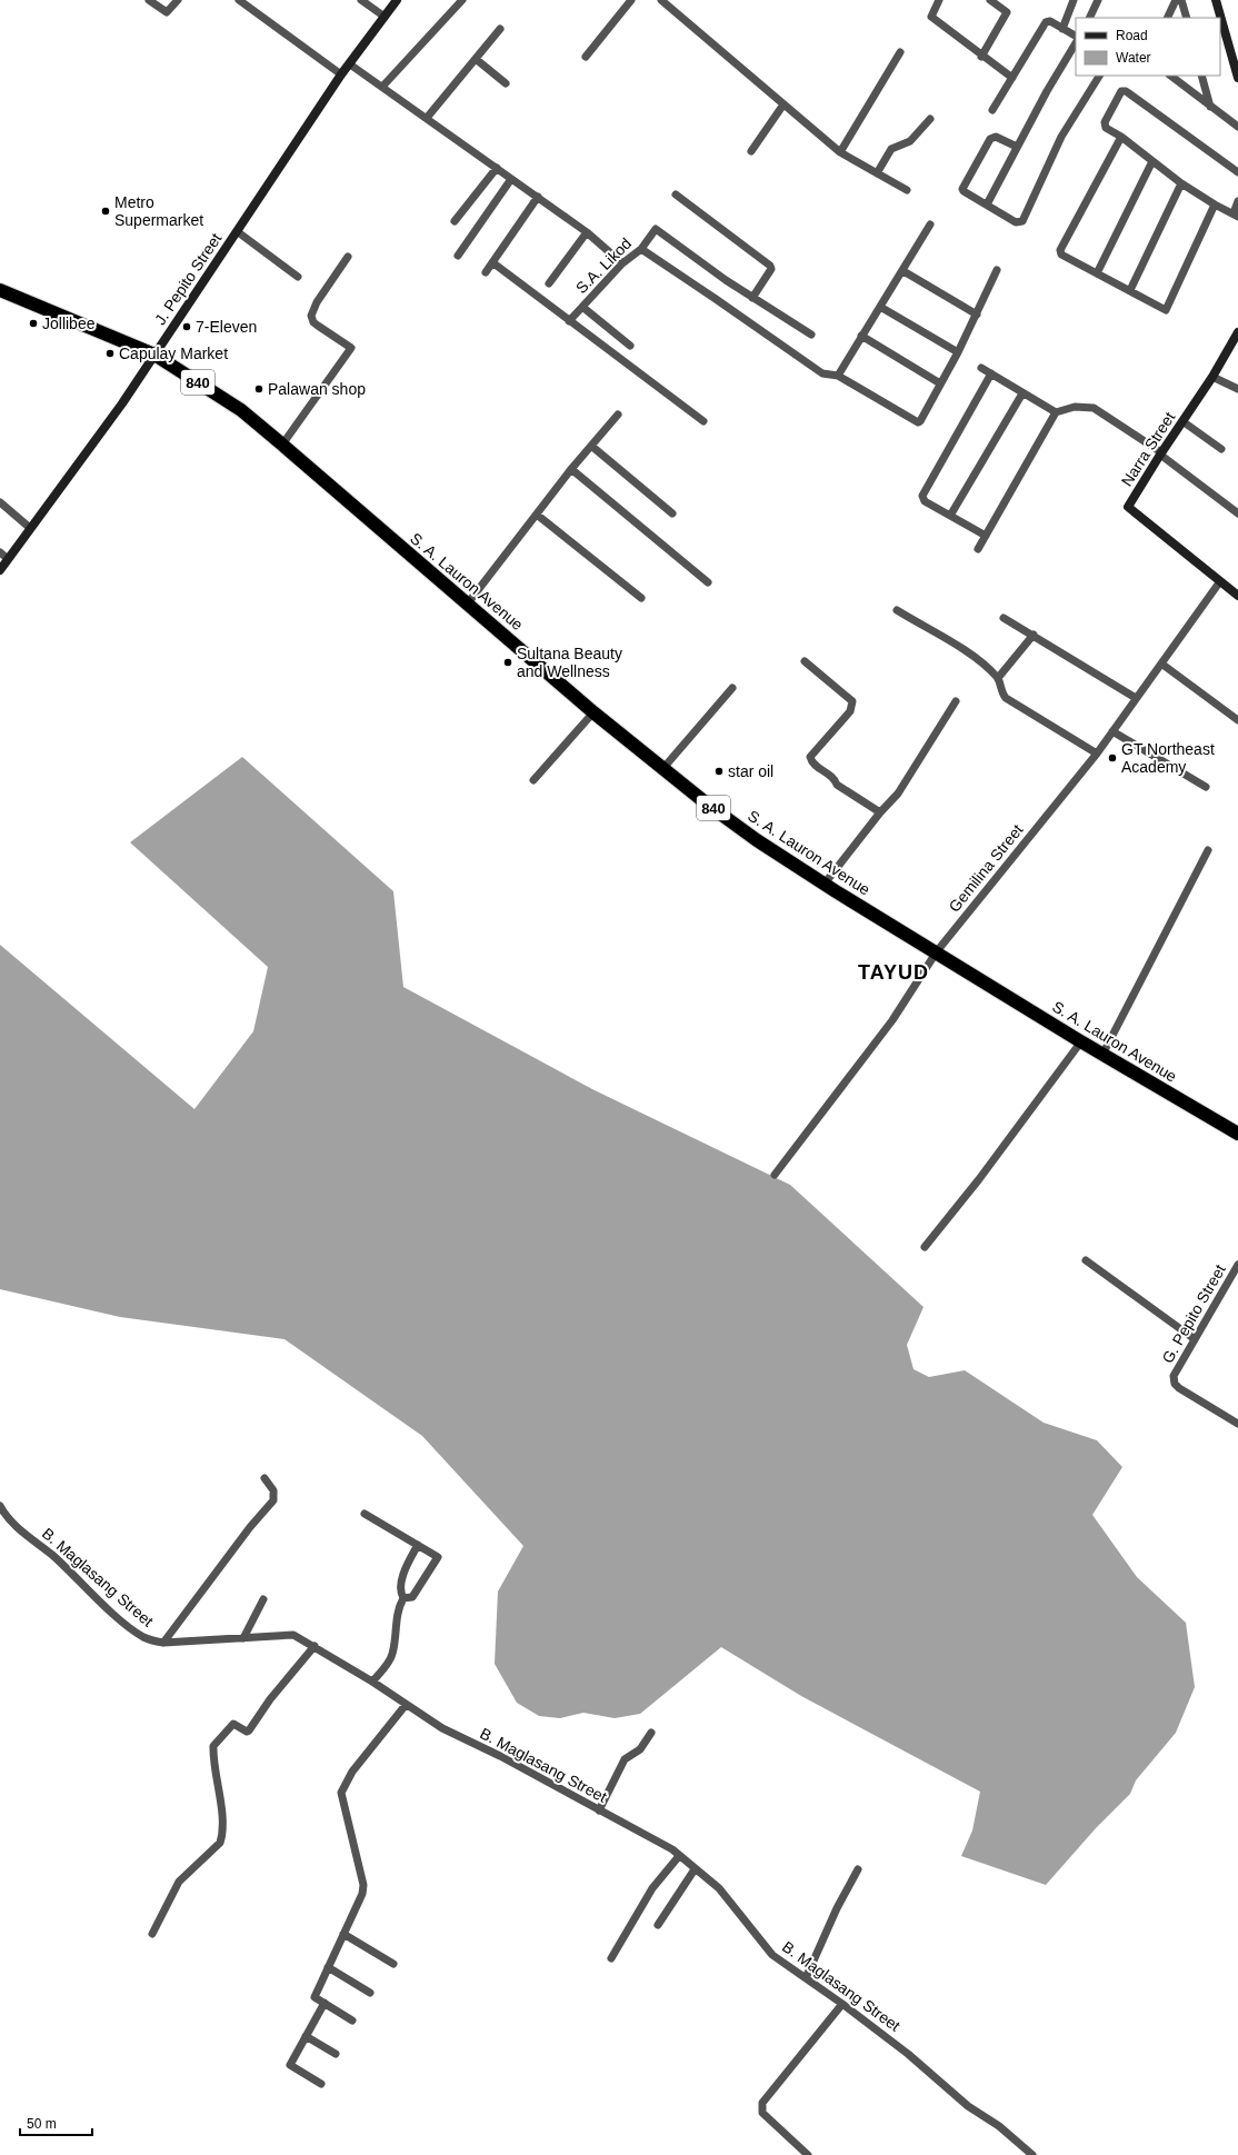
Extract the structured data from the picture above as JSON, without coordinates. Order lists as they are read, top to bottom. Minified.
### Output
{"streets":{"highway":["840","S. A. Lauron Avenue"],"street":["S.A. Likod","J. Pepito Street","Narra Street","Gemilina Street","G. Pepito Street","B. Maglasang Street"]},"crossings":[["J. Pepito Street","S. A. Lauron Avenue"],["Narra Street","Gemilina Street"],["S. A. Lauron Avenue","Gemilina Street"]],"districts":["TAYUD"],"places":["Metro Supermarket","Jollibee","7-Eleven","Capulay Market","Palawan shop","Sultana Beauty and Wellness","GT Northeast Academy","star oil"],"legend":["Road","Water"],"scale_bar":"50 m"}
